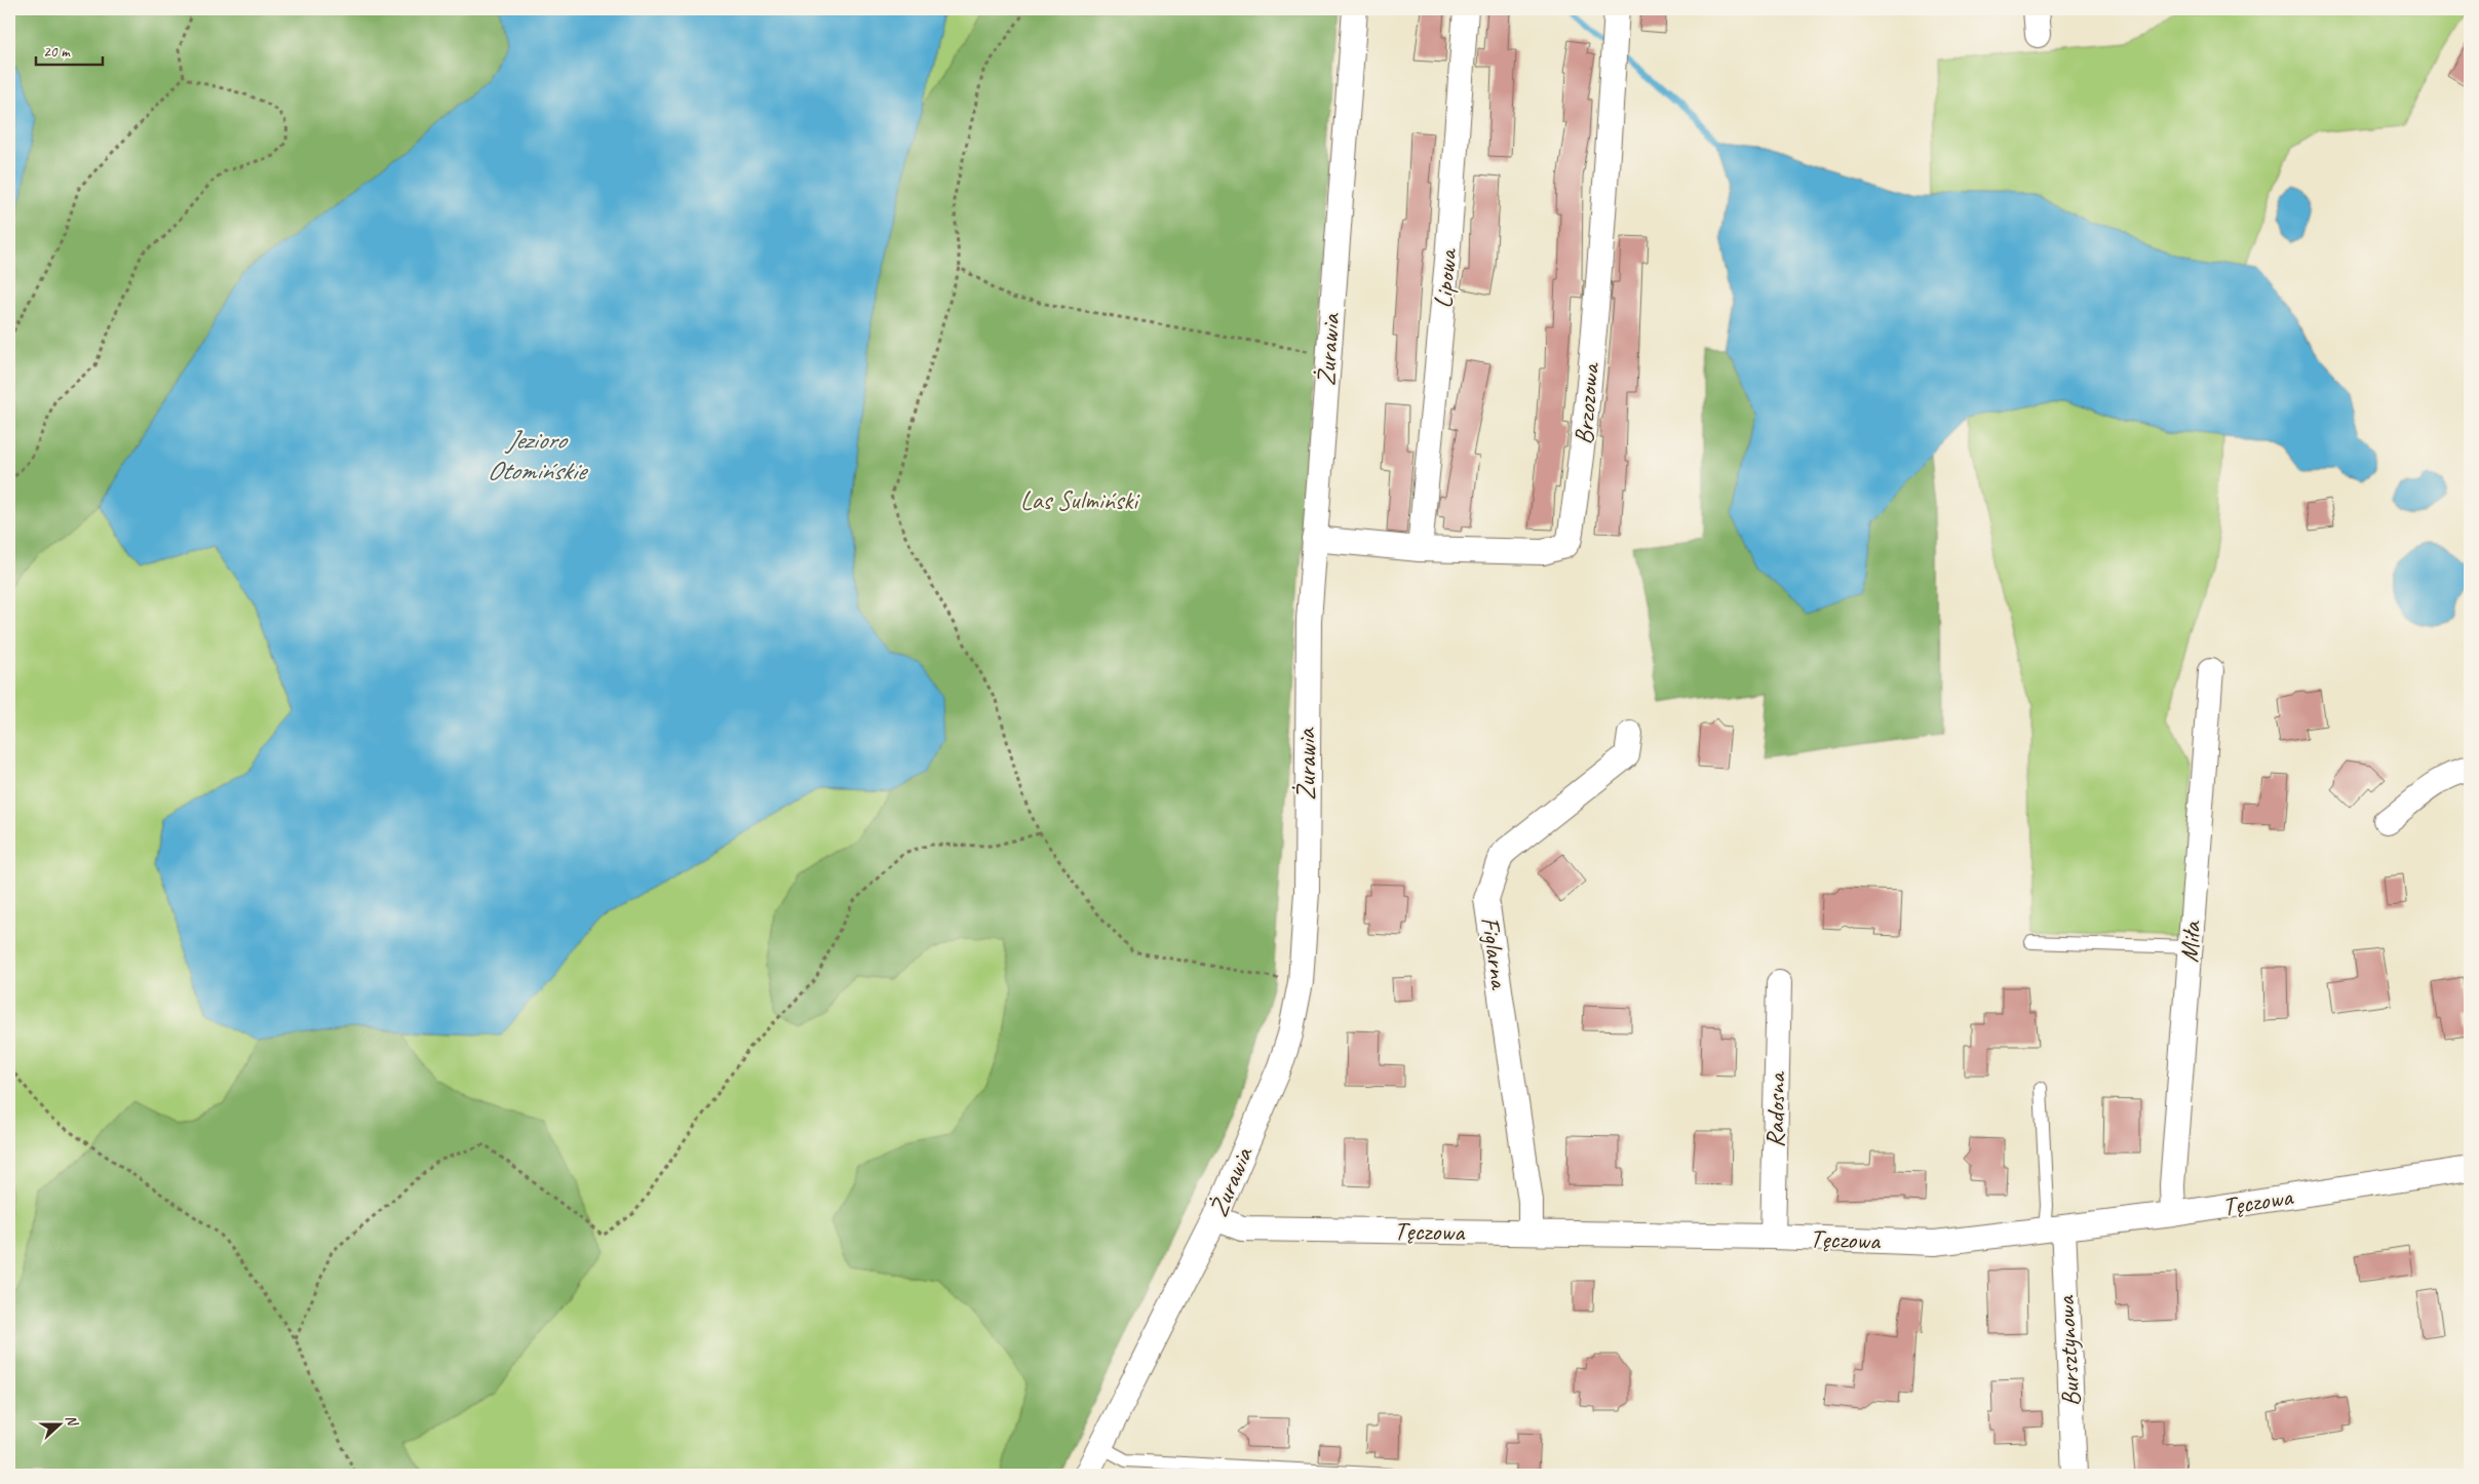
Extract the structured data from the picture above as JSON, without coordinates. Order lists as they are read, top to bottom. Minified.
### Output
{"streets":{"street":["Lipowa","Żurawia","Brzozowa","Miła","Figlarna","Radosna","Tęczowa","Bursztynowa"]},"crossings":[["Lipowa","Brzozowa"],["Żurawia","Brzozowa"],["Żurawia","Tęczowa"],["Miła","Tęczowa"],["Figlarna","Tęczowa"],["Radosna","Tęczowa"],["Tęczowa","Bursztynowa"]],"water":["Jezioro Otomińskie"],"parks":["Las Sulmiński"],"scale_bar":"20 m","north":"right"}
